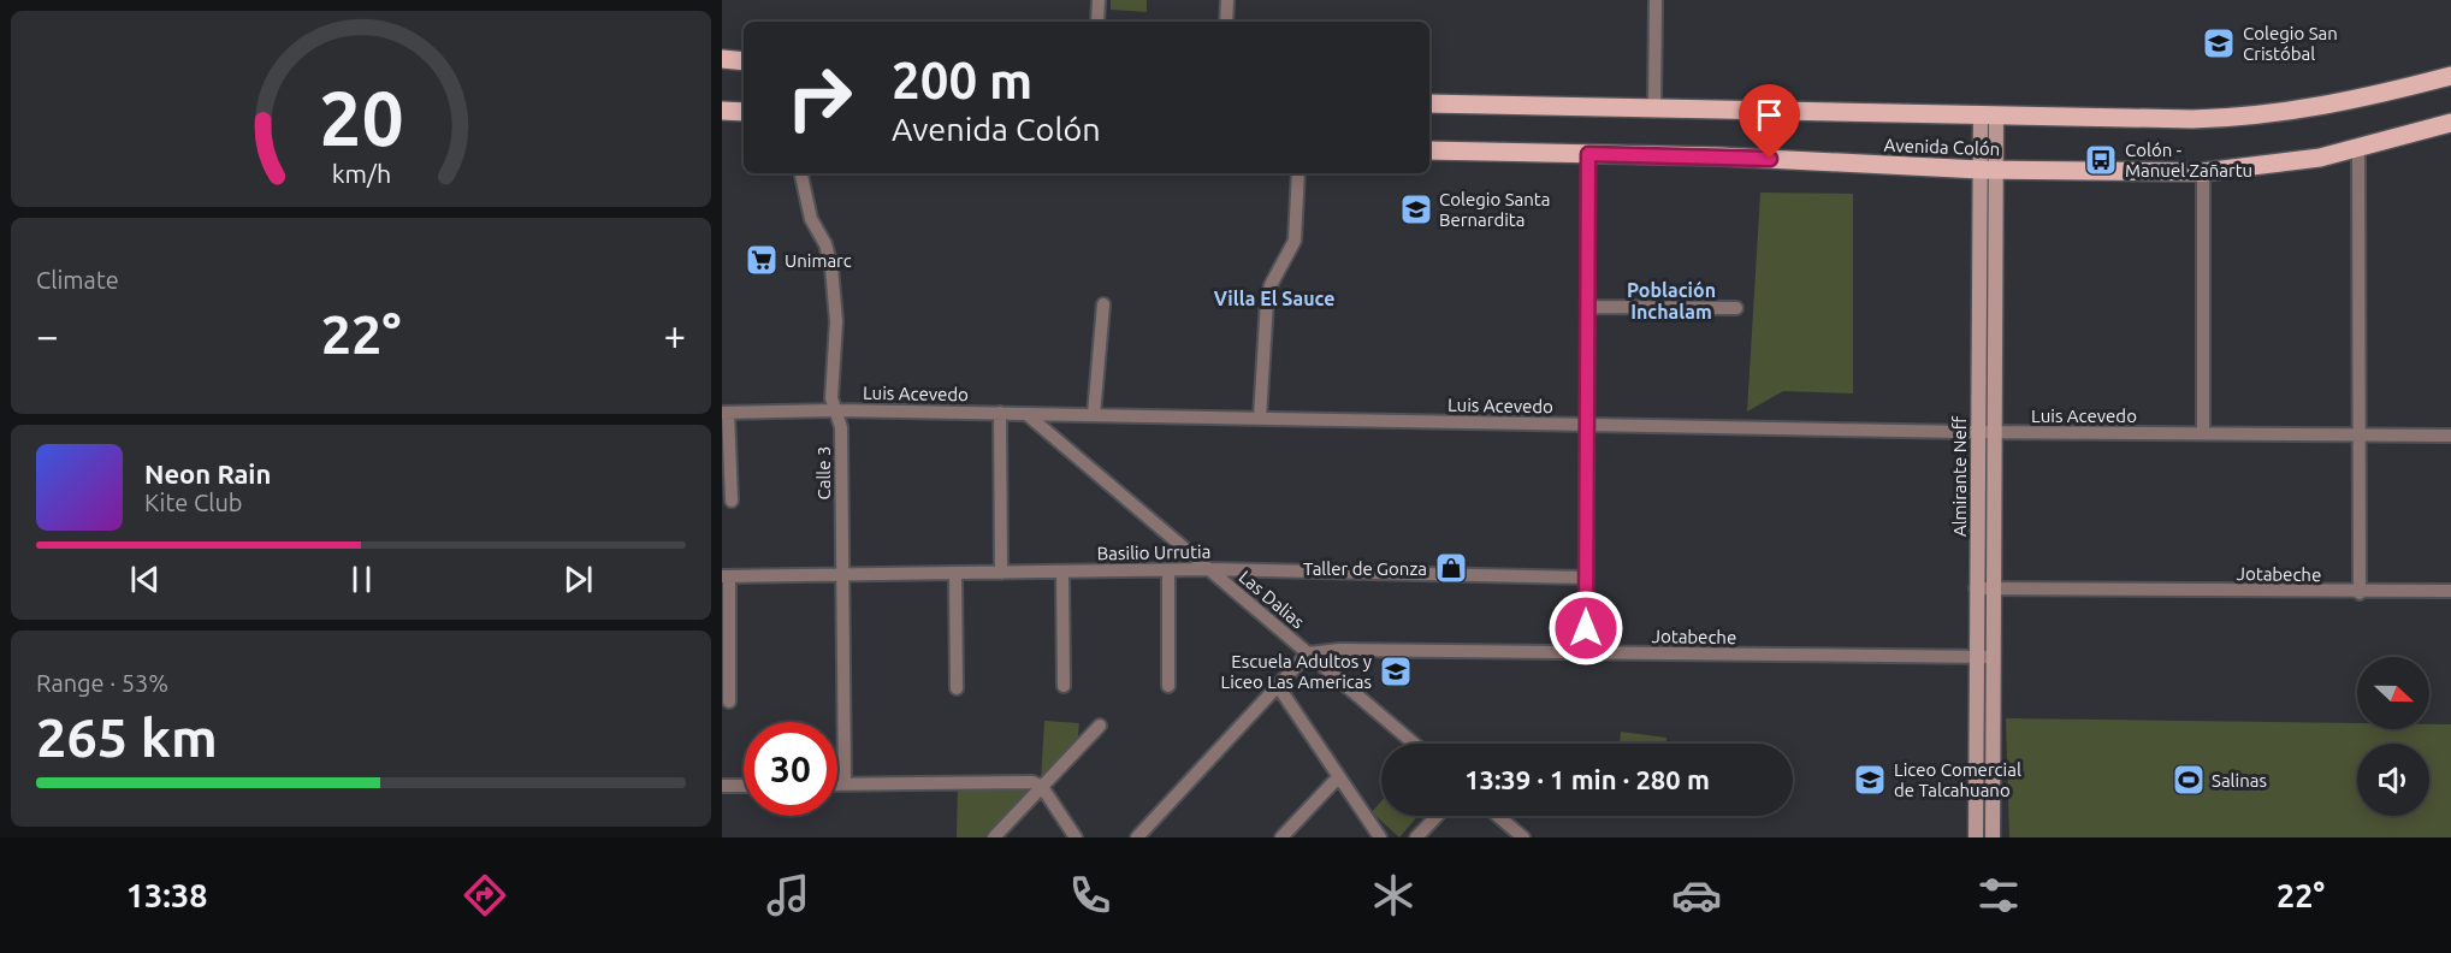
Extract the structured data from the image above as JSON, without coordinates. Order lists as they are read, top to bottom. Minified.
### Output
{"streets":{"main road":["Avenida Colón"],"street":["Luis Acevedo","Calle 3","Almirante Neff","Basilio Urrutia","Jotabeche","Las Dalias"]},"crossings":[["Avenida Colón","Almirante Neff"],["Luis Acevedo","Calle 3"],["Luis Acevedo","Almirante Neff"],["Luis Acevedo","Las Dalias"],["Calle 3","Basilio Urrutia"],["Almirante Neff","Jotabeche"],["Basilio Urrutia","Las Dalias"],["Jotabeche","Las Dalias"]],"districts":["Población Inchalam","Villa El Sauce"],"places":{"school or university":["Colegio San Cristóbal","Colegio Santa Bernardita","Escuela Adultos y Liceo Las Americas","Liceo Comercial de Talcahuano"],"bus stop":["Colón - Manuel Zañartu"],"supermarket":["Unimarc"],"shop":["Taller de Gonza"],"sports":["Salinas"]},"north":"right","page":{"turn":["200 m","Avenida Colón"],"tile":["Climate",["Range · 53%","265 km"]],"heat":["−","22°","+"],"song":["Neon Rain","Kite Club"],"limit":"30","trip":"13:39 · 1 min · 280 m","tabs":["13:38","22°"],"gauge":["20","km/h"]}}
